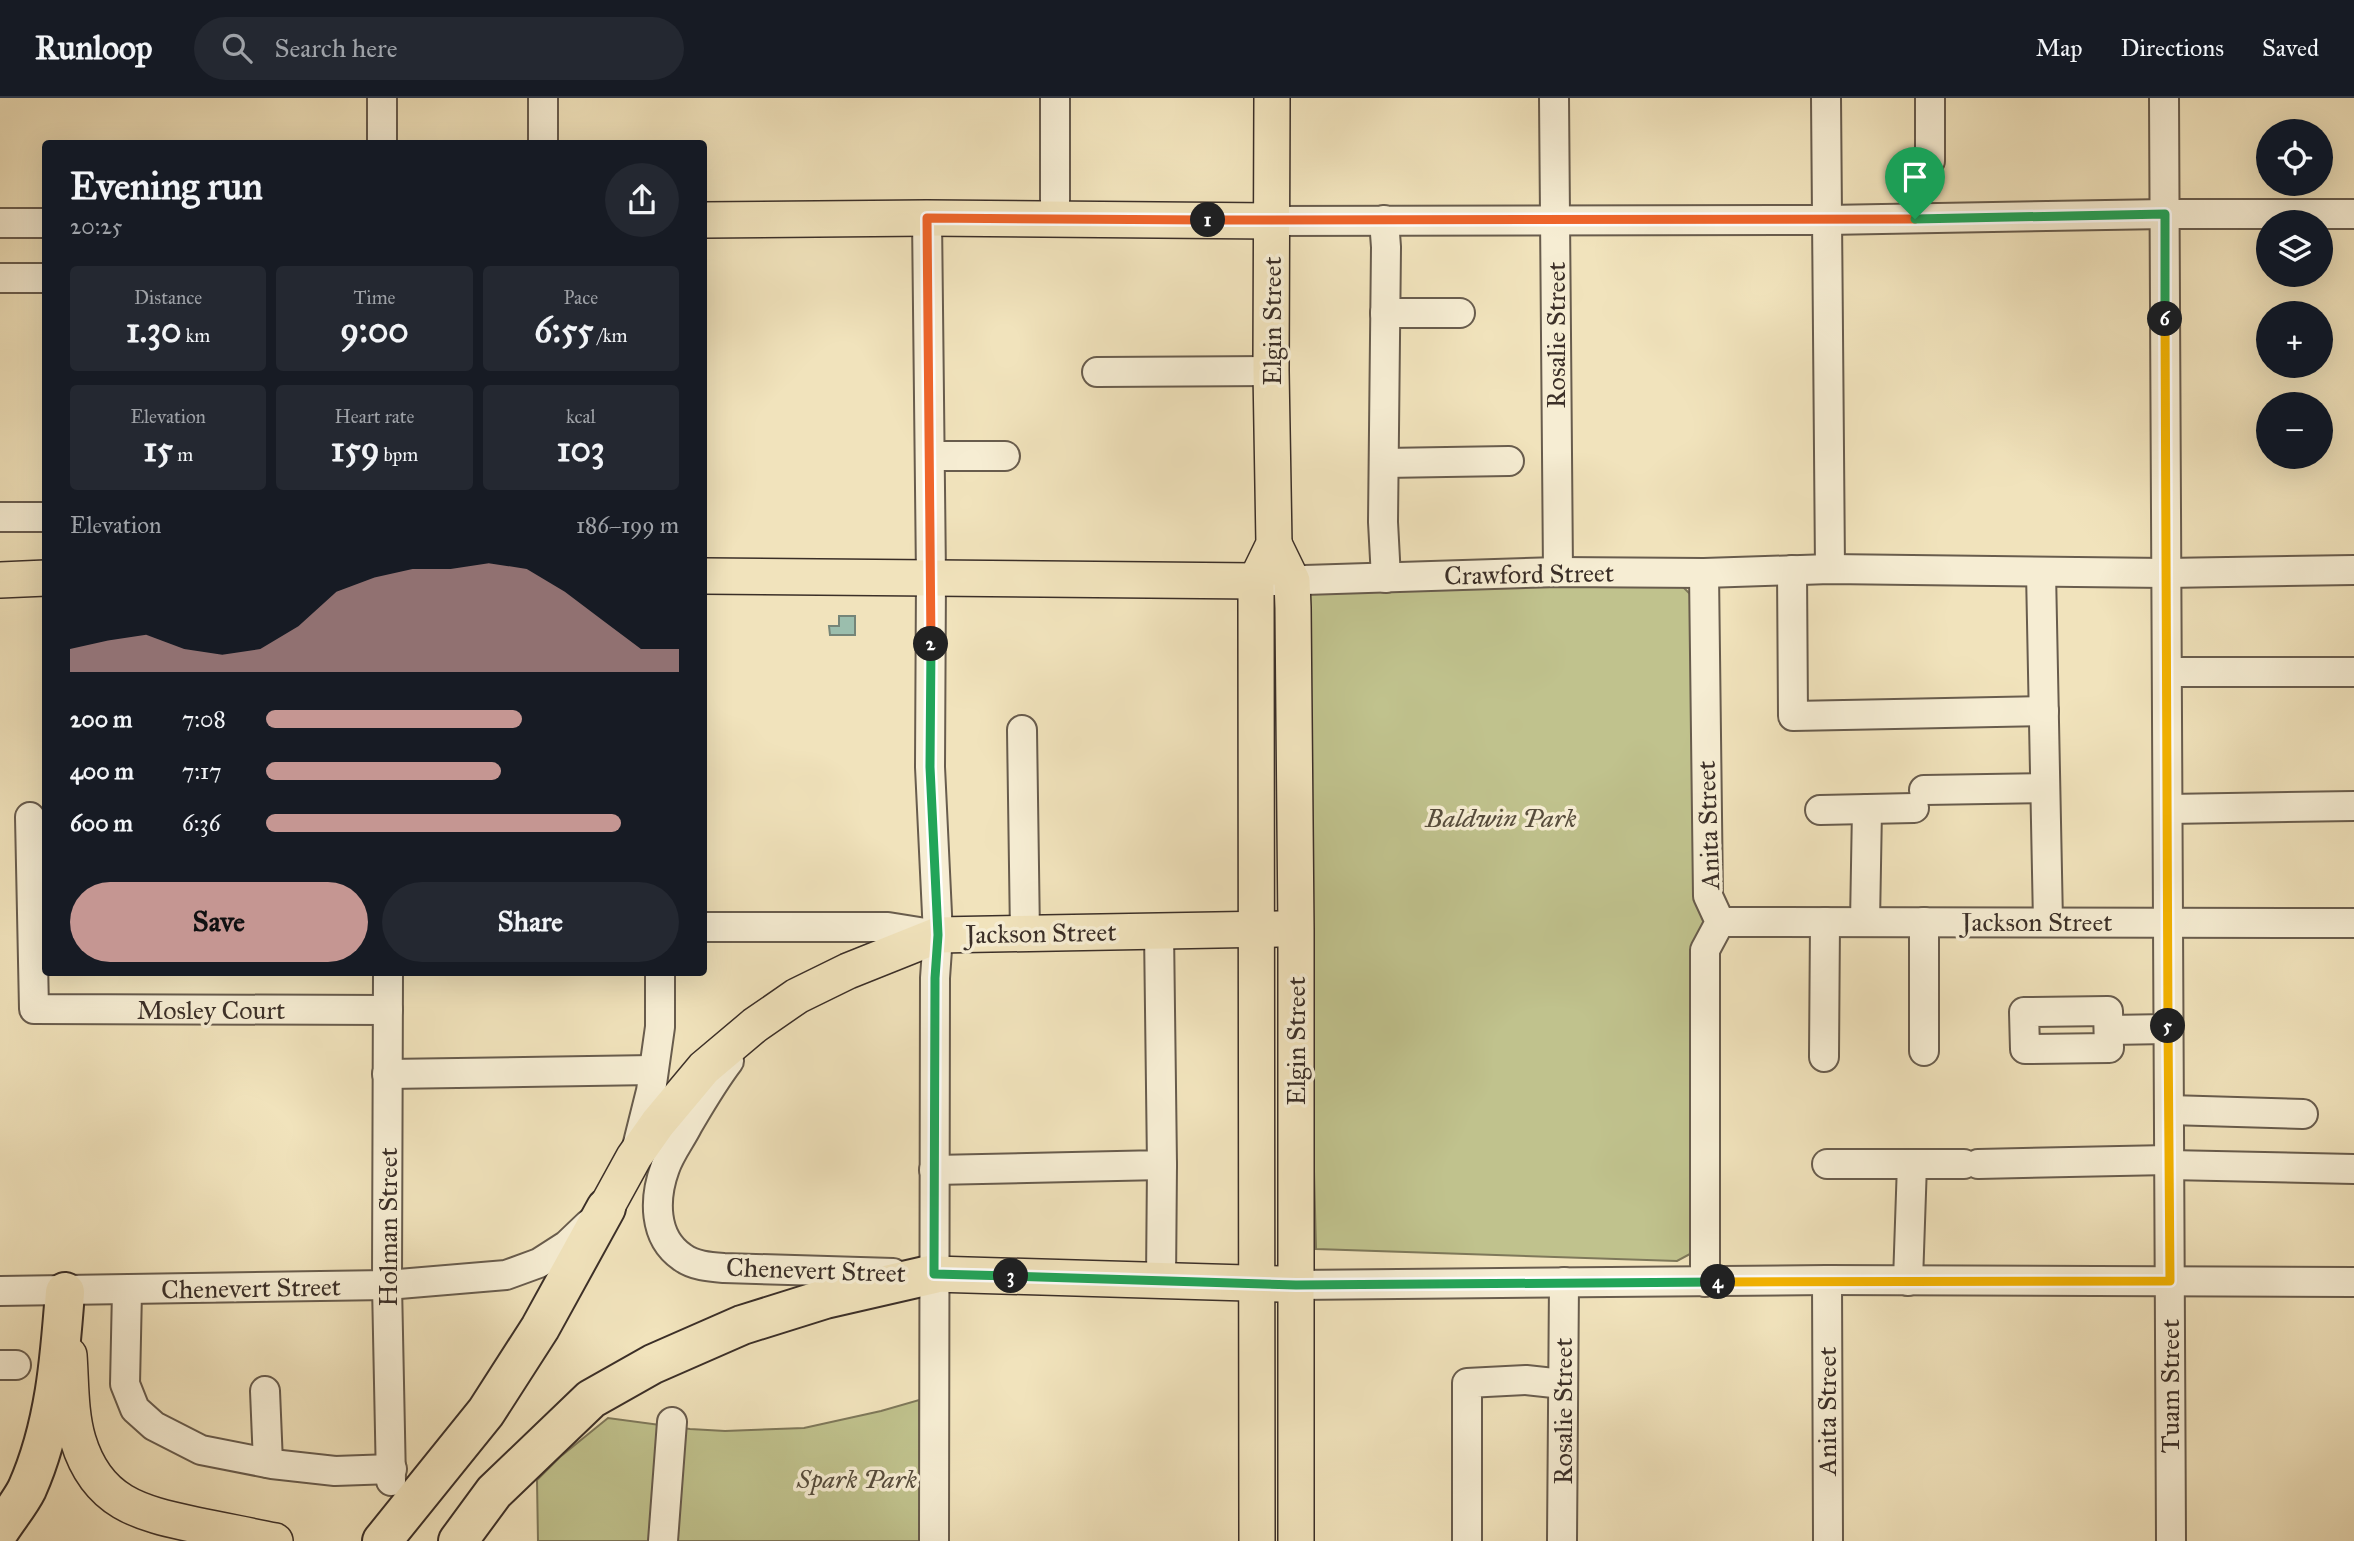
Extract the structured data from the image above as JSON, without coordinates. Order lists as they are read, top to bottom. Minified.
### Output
{"streets":{"main road":["Elgin Street","Crawford Street","Jackson Street","Chenevert Street"],"street":["Rosalie Street","Anita Street","Mosley Court","Holman Street","Tuam Street"]},"crossings":[["Elgin Street","Crawford Street"],["Elgin Street","Jackson Street"],["Elgin Street","Chenevert Street"],["Rosalie Street","Crawford Street"],["Rosalie Street","Chenevert Street"],["Crawford Street","Anita Street"],["Crawford Street","Tuam Street"],["Anita Street","Jackson Street"],["Anita Street","Chenevert Street"],["Jackson Street","Tuam Street"],["Mosley Court","Holman Street"],["Holman Street","Chenevert Street"],["Chenevert Street","Tuam Street"]],"parks":["Baldwin Park","Spark Park"],"page":{"header":"Runloop","search":"Search here","nav":["Map","Directions","Saved"],"map_buttons":["+","−"],"heading":["Evening run","20:25"],"pins":["1","6","2","5","3","4"],"stats":[["Distance","1.30 km"],["Time","9:00"],["Pace","6:55 /km"],["Elevation","15 m"],["Heart rate","159 bpm"],["kcal","103"]],"chart":["Elevation","186–199 m"],"list":[{"name":"200 m","note":"7:08"},{"name":"400 m","note":"7:17"},{"name":"600 m","note":"6:36"}],"buttons":["Save","Share"]}}
